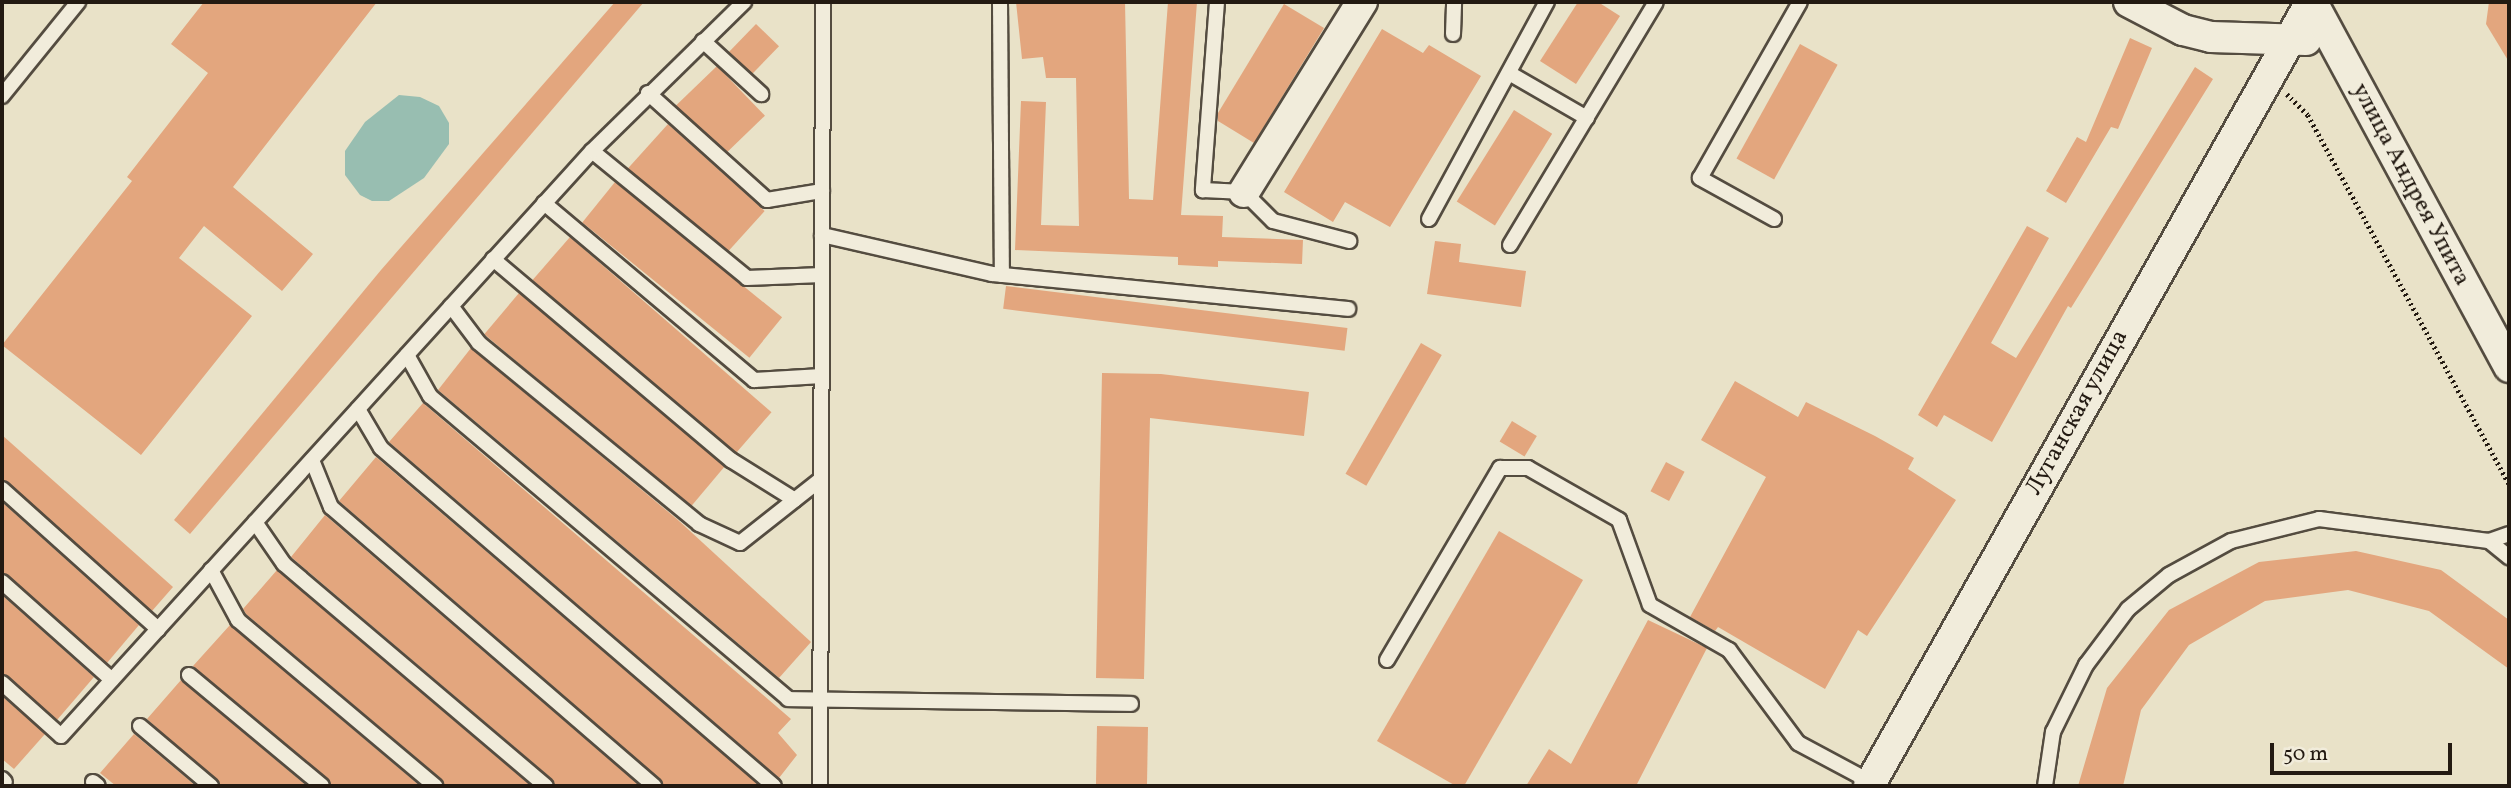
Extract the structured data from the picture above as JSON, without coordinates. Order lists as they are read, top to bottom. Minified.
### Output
{"streets":{"street":["улица Андрея Упита","Луганская улица"]},"crossings":[["улица Андрея Упита","Луганская улица"]],"scale_bar":"50 m"}
